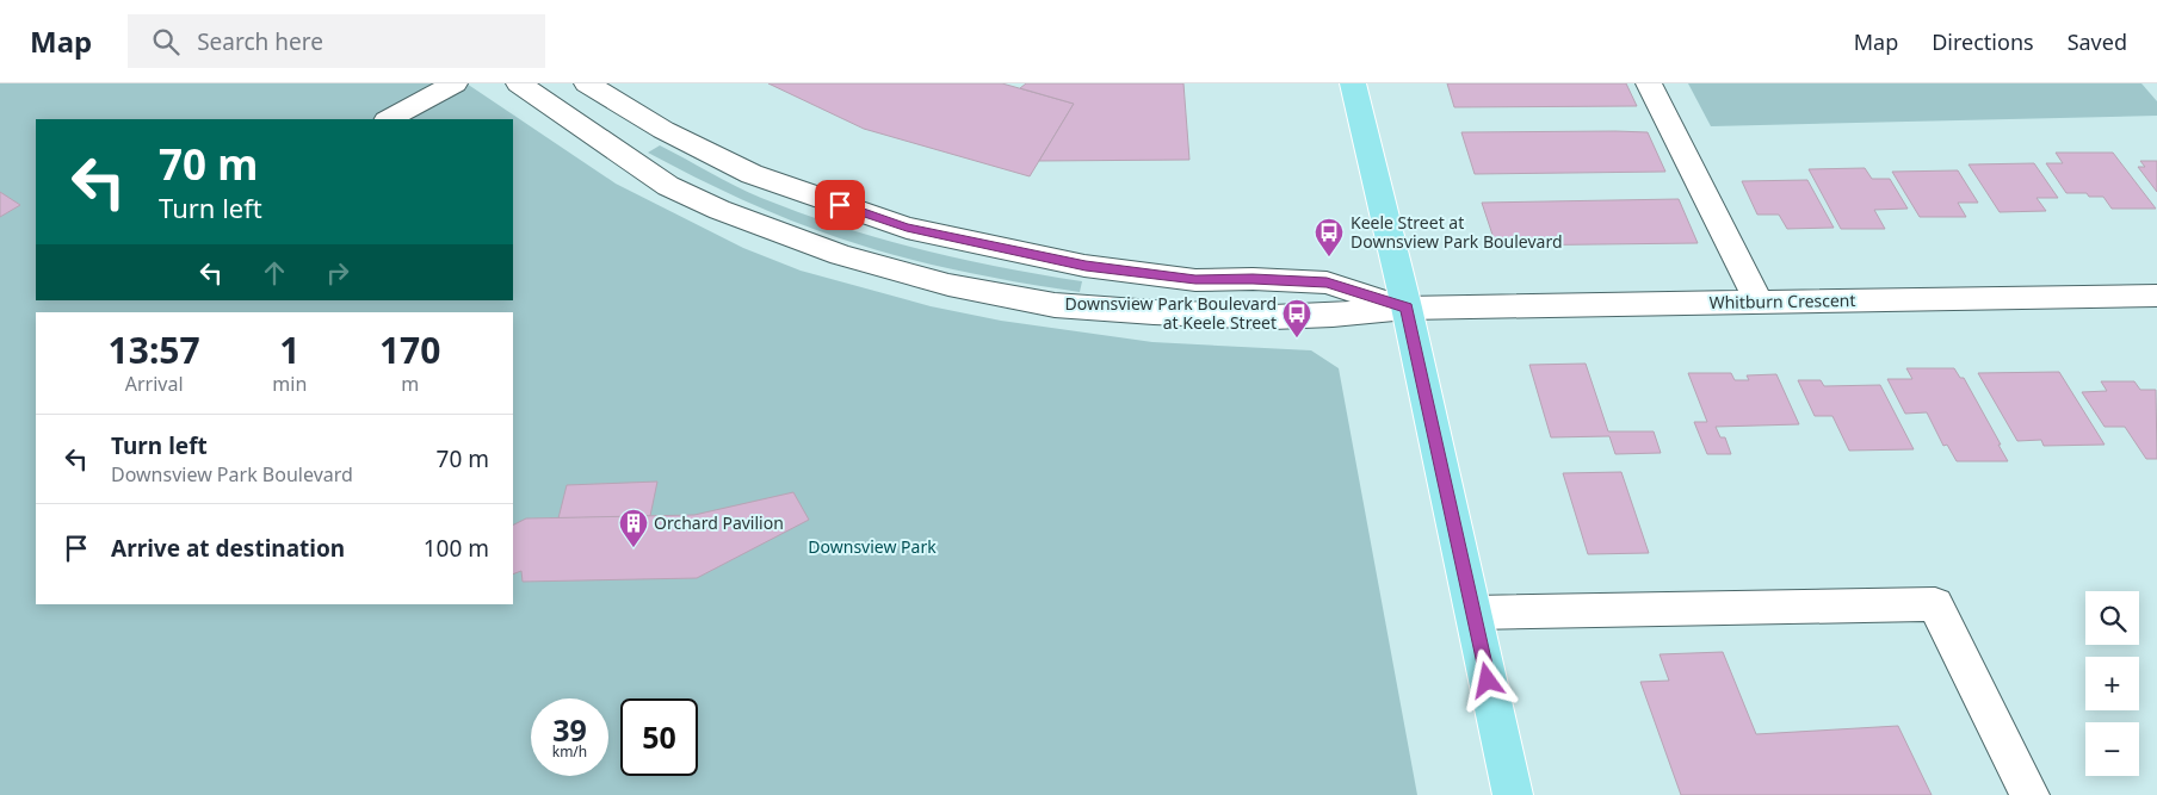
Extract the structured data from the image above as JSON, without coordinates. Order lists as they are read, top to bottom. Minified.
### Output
{"streets":{"street":["Whitburn Crescent"]},"parks":["Downsview Park"],"places":{"bus stop":["Keele Street at Downsview Park Boulevard","Downsview Park Boulevard at Keele Street"],"building":["Orchard Pavilion"]},"page":{"header":"Map","search":"Search here","nav":["Map","Directions","Saved"],"turn":["70 m","Turn left"],"eta":["13:57","Arrival","1","min","170","m"],"list":[{"name":"Turn left","note":"Downsview Park Boulevard","value":"70 m"},{"name":"Arrive at destination","value":"100 m"}],"map_buttons":["+","−"],"speed":"39 km/h","limit":"50"}}
